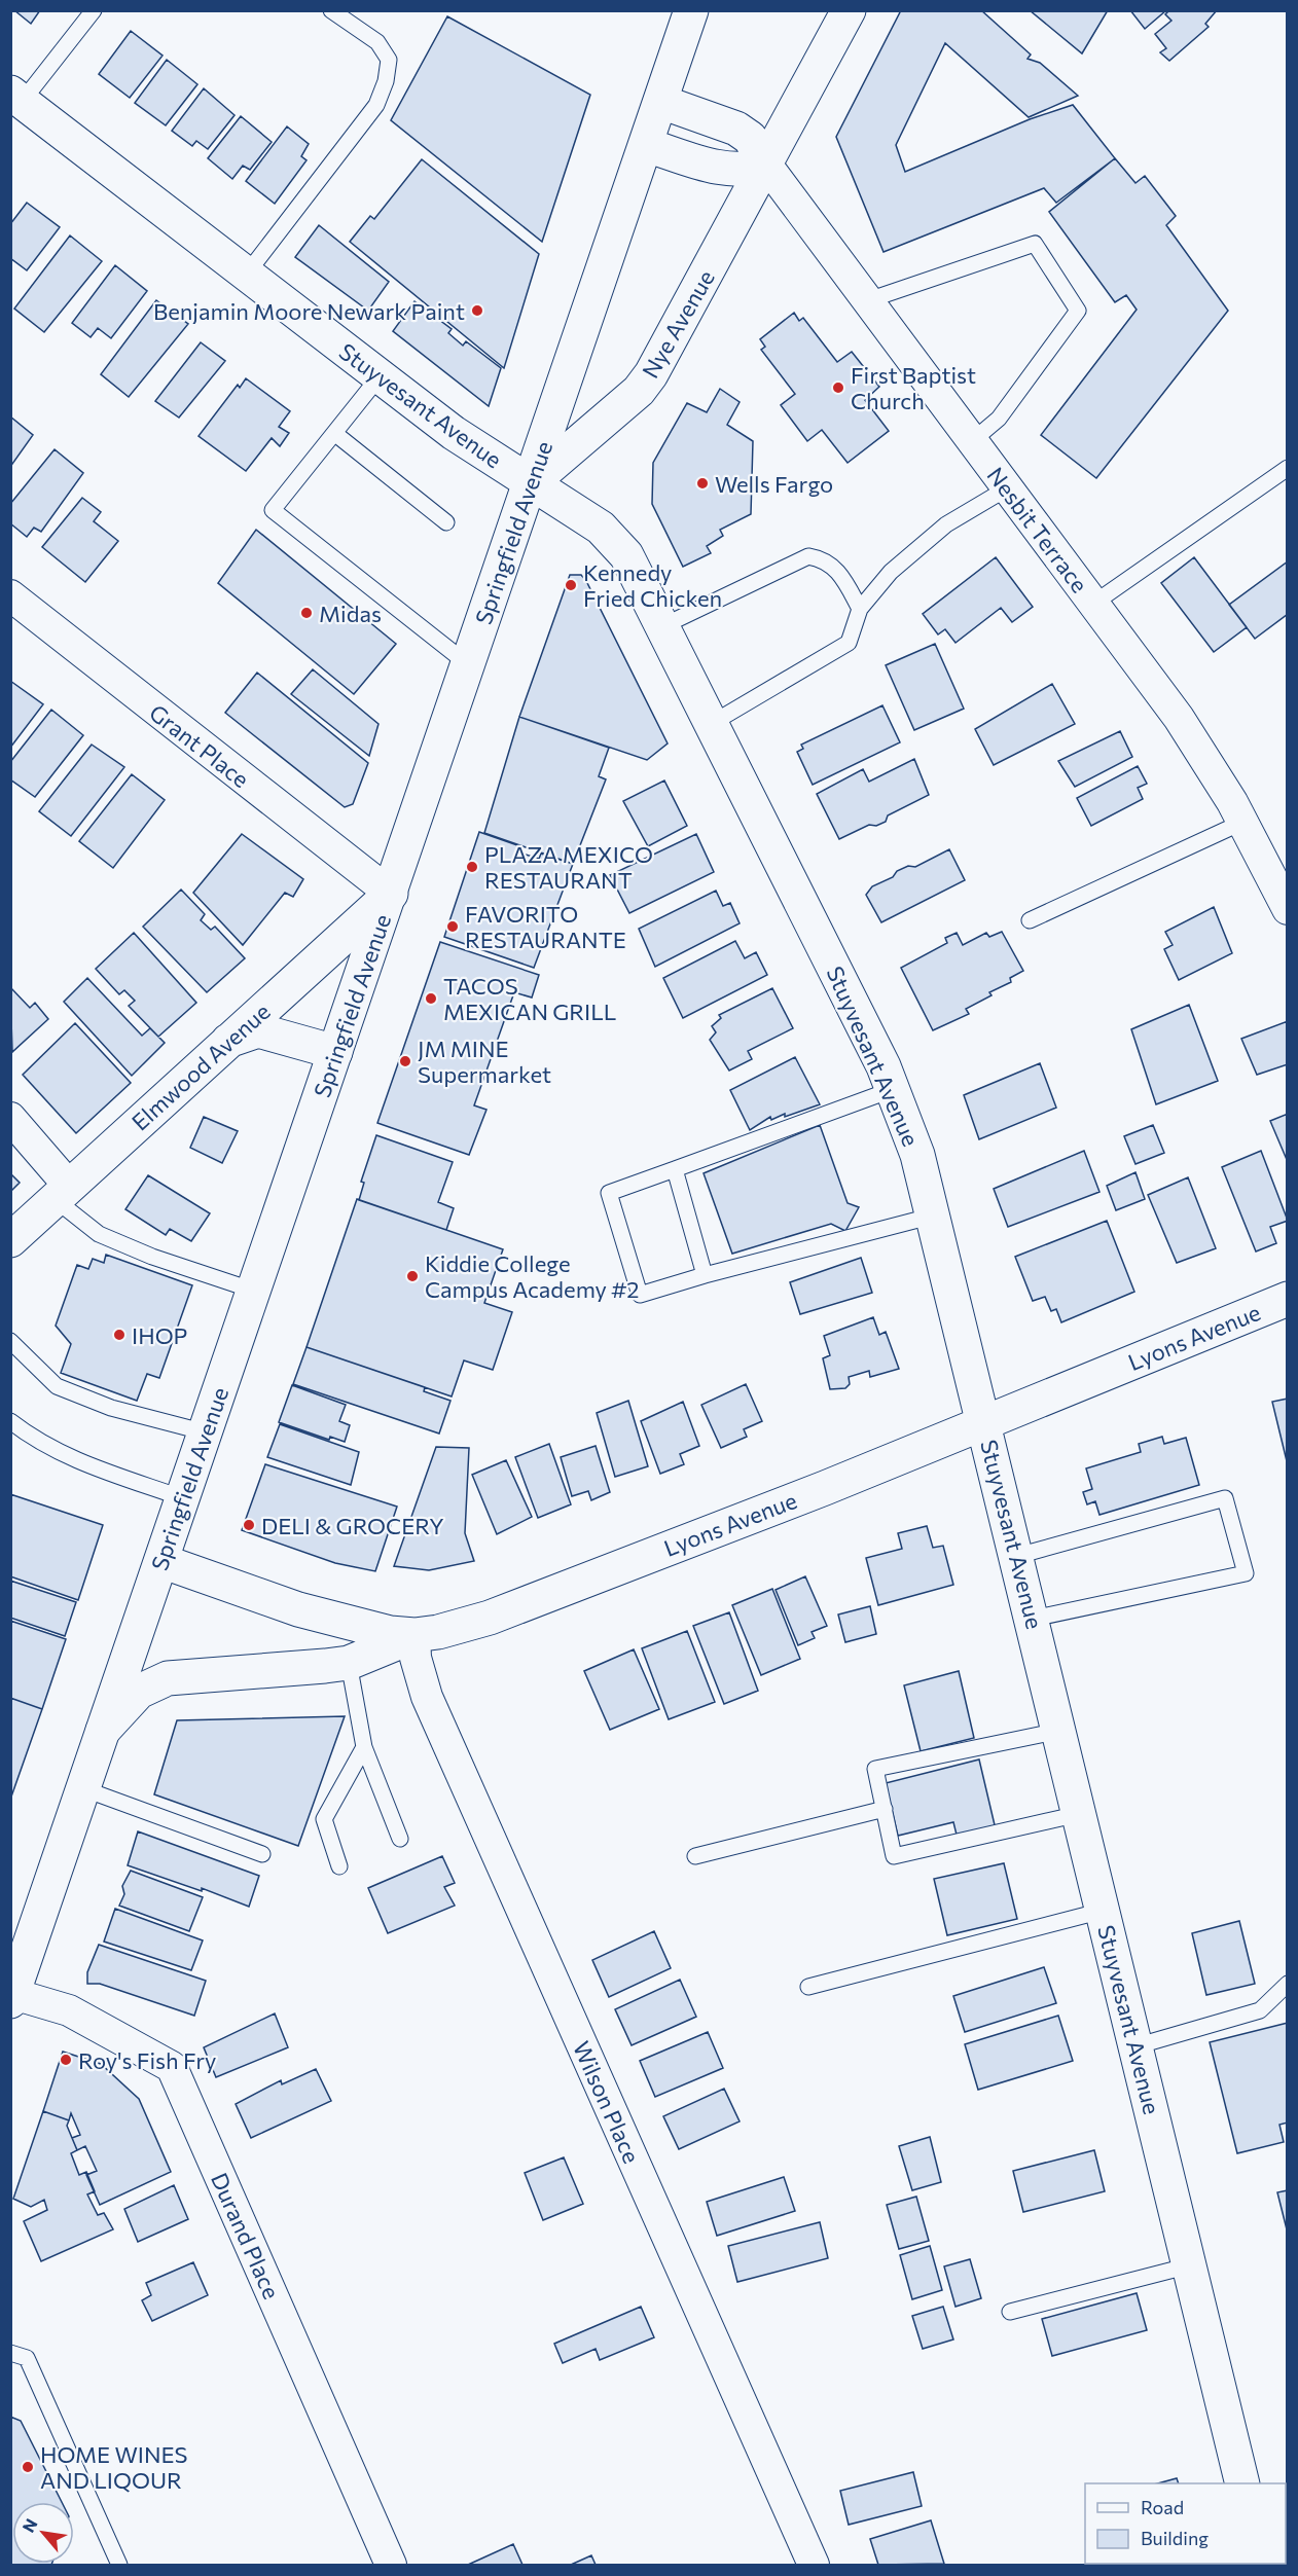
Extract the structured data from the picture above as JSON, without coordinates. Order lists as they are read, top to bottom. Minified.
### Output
{"streets":{"main road":["Nye Avenue","Stuyvesant Avenue","Springfield Avenue","Elmwood Avenue","Lyons Avenue"],"street":["Nesbit Terrace","Grant Place","Wilson Place","Durand Place"]},"crossings":[["Nye Avenue","Stuyvesant Avenue"],["Nye Avenue","Nesbit Terrace"],["Nye Avenue","Springfield Avenue"],["Stuyvesant Avenue","Springfield Avenue"],["Stuyvesant Avenue","Lyons Avenue"],["Springfield Avenue","Grant Place"],["Springfield Avenue","Elmwood Avenue"],["Springfield Avenue","Lyons Avenue"],["Springfield Avenue","Durand Place"],["Grant Place","Elmwood Avenue"],["Lyons Avenue","Wilson Place"]],"places":["Benjamin Moore Newark Paint","First Baptist Church","Wells Fargo","Kennedy Fried Chicken","Midas","PLAZA MEXICO RESTAURANT","FAVORITO RESTAURANTE","TACOS MEXICAN GRILL","JM MINE Supermarket","Kiddie College Campus Academy #2","IHOP","DELI & GROCERY","Roy's Fish Fry","HOME WINES AND LIQOUR"],"legend":["Road","Building"],"north":"top left"}
